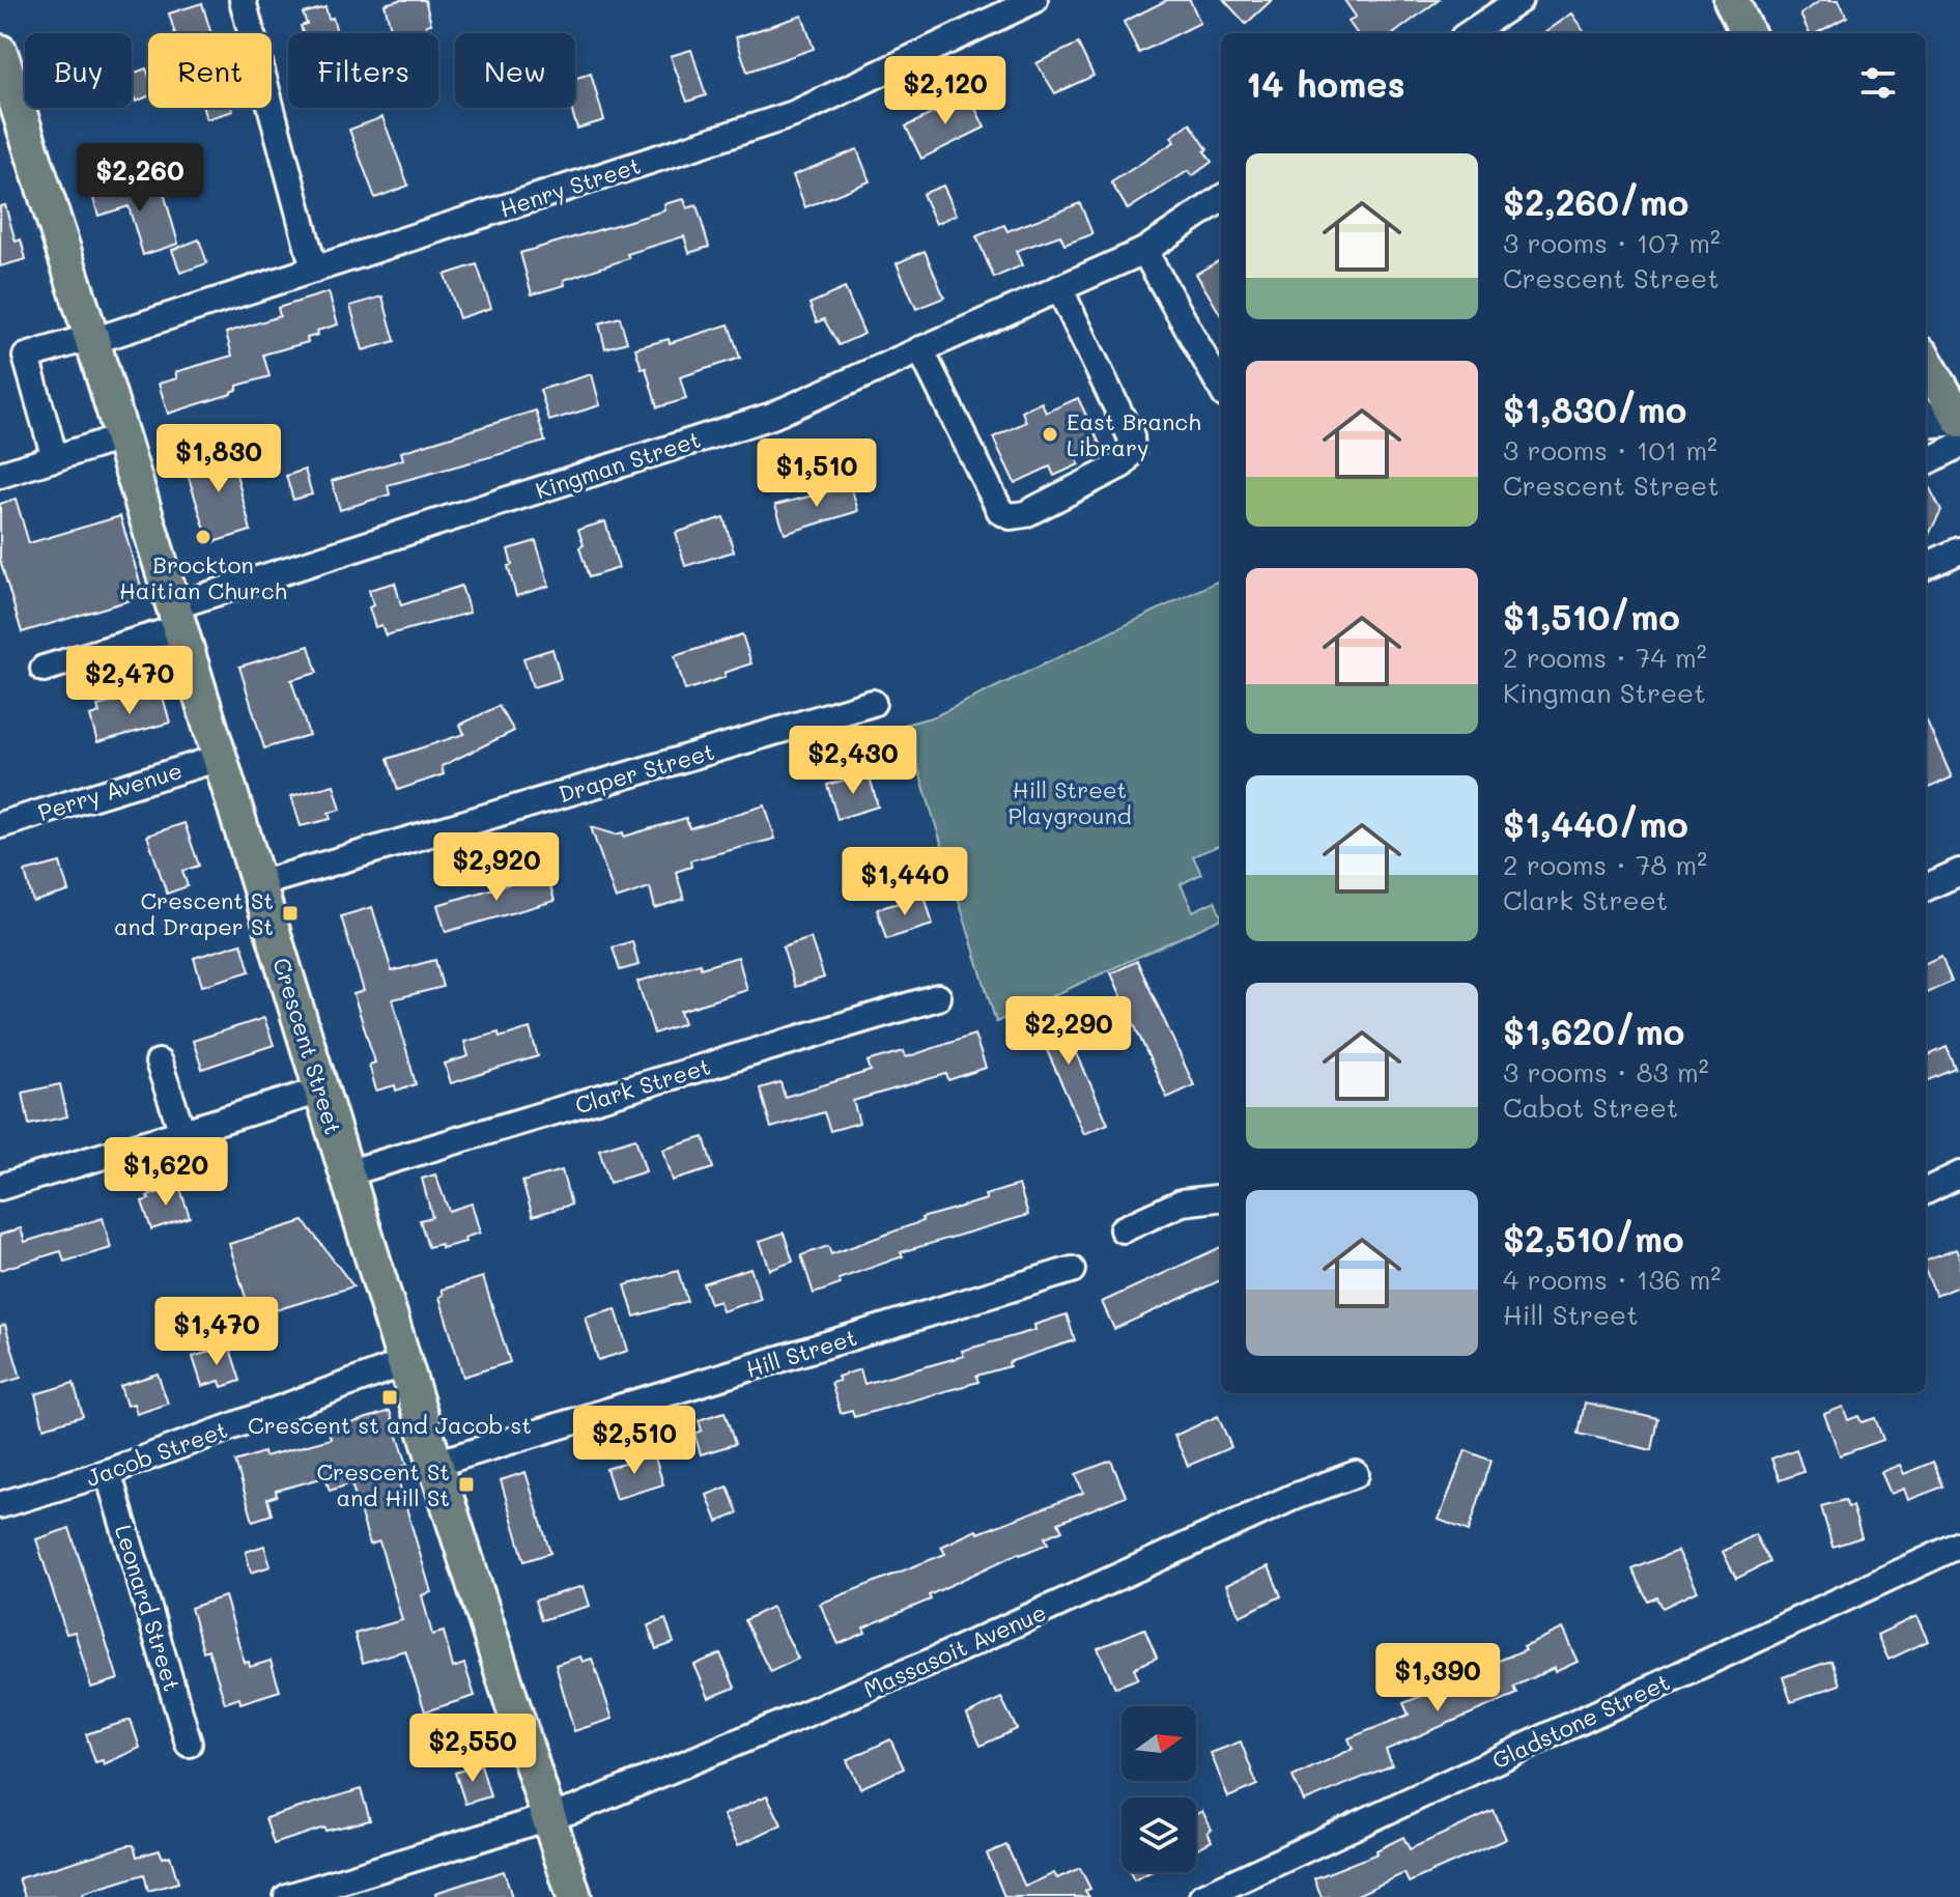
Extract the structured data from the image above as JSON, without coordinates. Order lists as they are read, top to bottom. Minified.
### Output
{"streets":{"main road":["Crescent Street"],"street":["Henry Street","Kingman Street","Draper Street","Perry Avenue","Clark Street","Hill Street","Jacob Street","Leonard Street","Massasoit Avenue","Gladstone Street"]},"crossings":[["Henry Street","Crescent Street"],["Kingman Street","Crescent Street"],["Draper Street","Crescent Street"],["Perry Avenue","Crescent Street"],["Crescent Street","Clark Street"],["Crescent Street","Hill Street"],["Crescent Street","Jacob Street"],["Crescent Street","Massasoit Avenue"],["Jacob Street","Leonard Street"]],"parks":["Hill Street Playground"],"places":{"other":["East Branch Library","Brockton Haitian Church"],"transit":["Crescent St and Draper St","Crescent st and Jacob st","Crescent St and Hill St"]},"north":"right","page":{"chip":["Buy","Rent","Filters","New"],"heading":"14 homes","price":["$2,120","$2,260","$1,830","$1,510","$2,470","$2,430","$2,920","$1,440","$2,290","$1,620","$1,470","$2,510","$1,390","$2,550"],"list":[{"name":"$2,260/mo","note":"3 rooms · 107 m² · Crescent Street"},{"name":"$1,830/mo","note":"3 rooms · 101 m² · Crescent Street"},{"name":"$1,510/mo","note":"2 rooms · 74 m² · Kingman Street"},{"name":"$1,440/mo","note":"2 rooms · 78 m² · Clark Street"},{"name":"$1,620/mo","note":"3 rooms · 83 m² · Cabot Street"},{"name":"$2,510/mo","note":"4 rooms · 136 m² · Hill Street"}]}}
